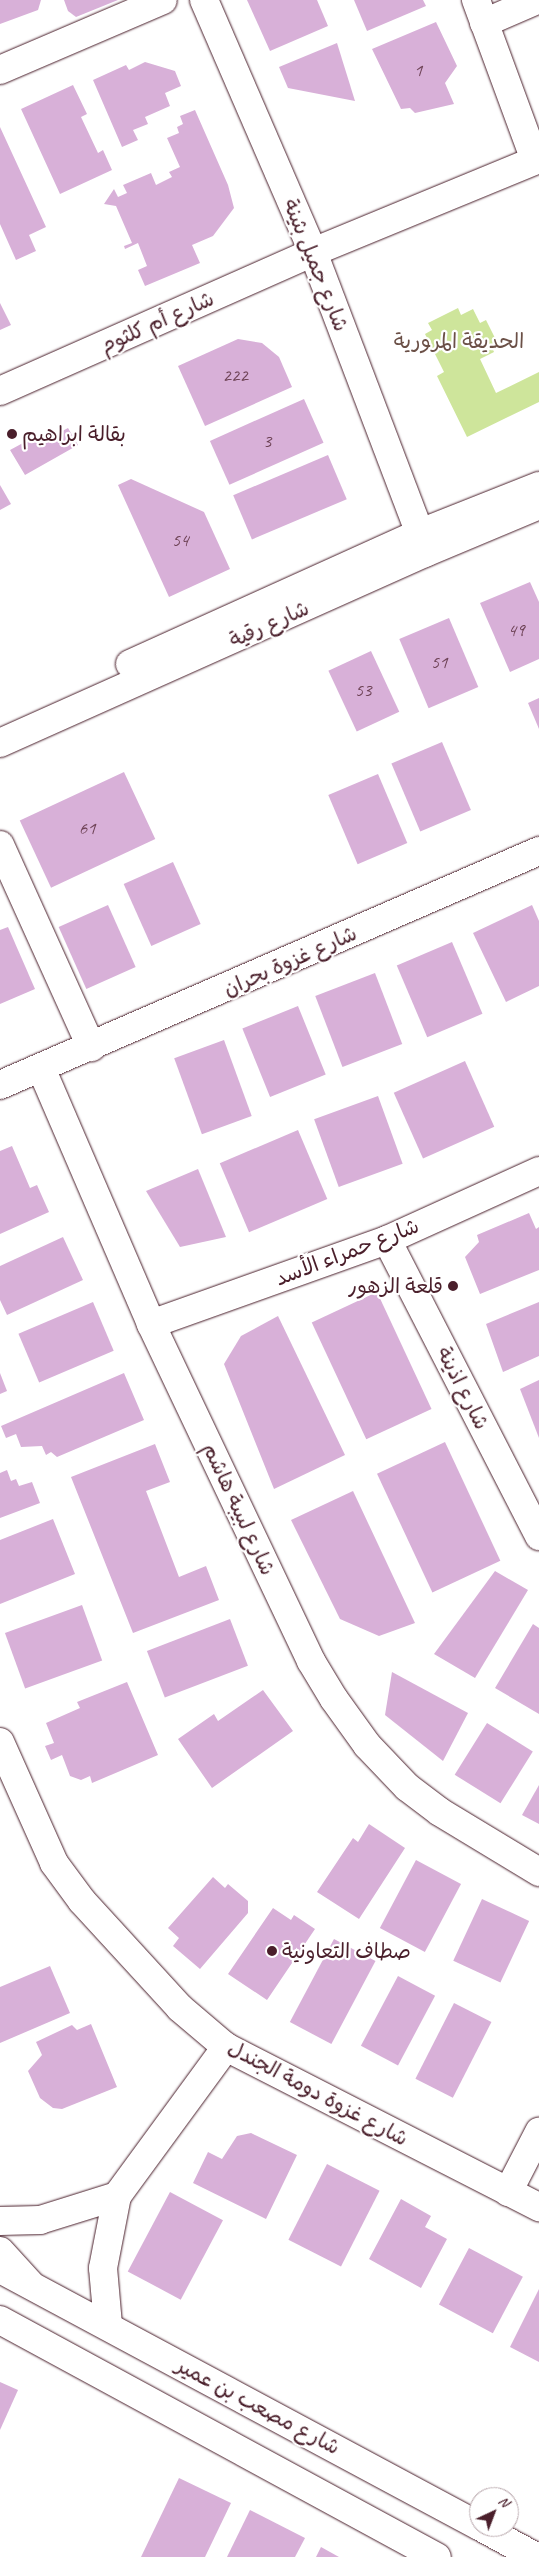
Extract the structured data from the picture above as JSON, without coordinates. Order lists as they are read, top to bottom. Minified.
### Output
{"streets":{"main road":["شارع جميل بثينة","شارع أم كلثوم","شارع رقية","شارع غزوة بحران","شارع حمراء الأسد","شارع اذينة","شارع لبيبة هاشم","شارع غزوة دومة الجندل","شارع مصعب بن عمير"]},"crossings":[["شارع جميل بثينة","شارع أم كلثوم"],["شارع جميل بثينة","شارع رقية"],["شارع غزوة بحران","شارع لبيبة هاشم"],["شارع حمراء الأسد","شارع اذينة"],["شارع حمراء الأسد","شارع لبيبة هاشم"]],"parks":["الحديقة المرورية"],"places":["بقالة ابراهيم","قلعة الزهور","صطاف التعاونية"],"house_numbers":["1","222","3","54","49","51","53","61"],"north":"top right"}
